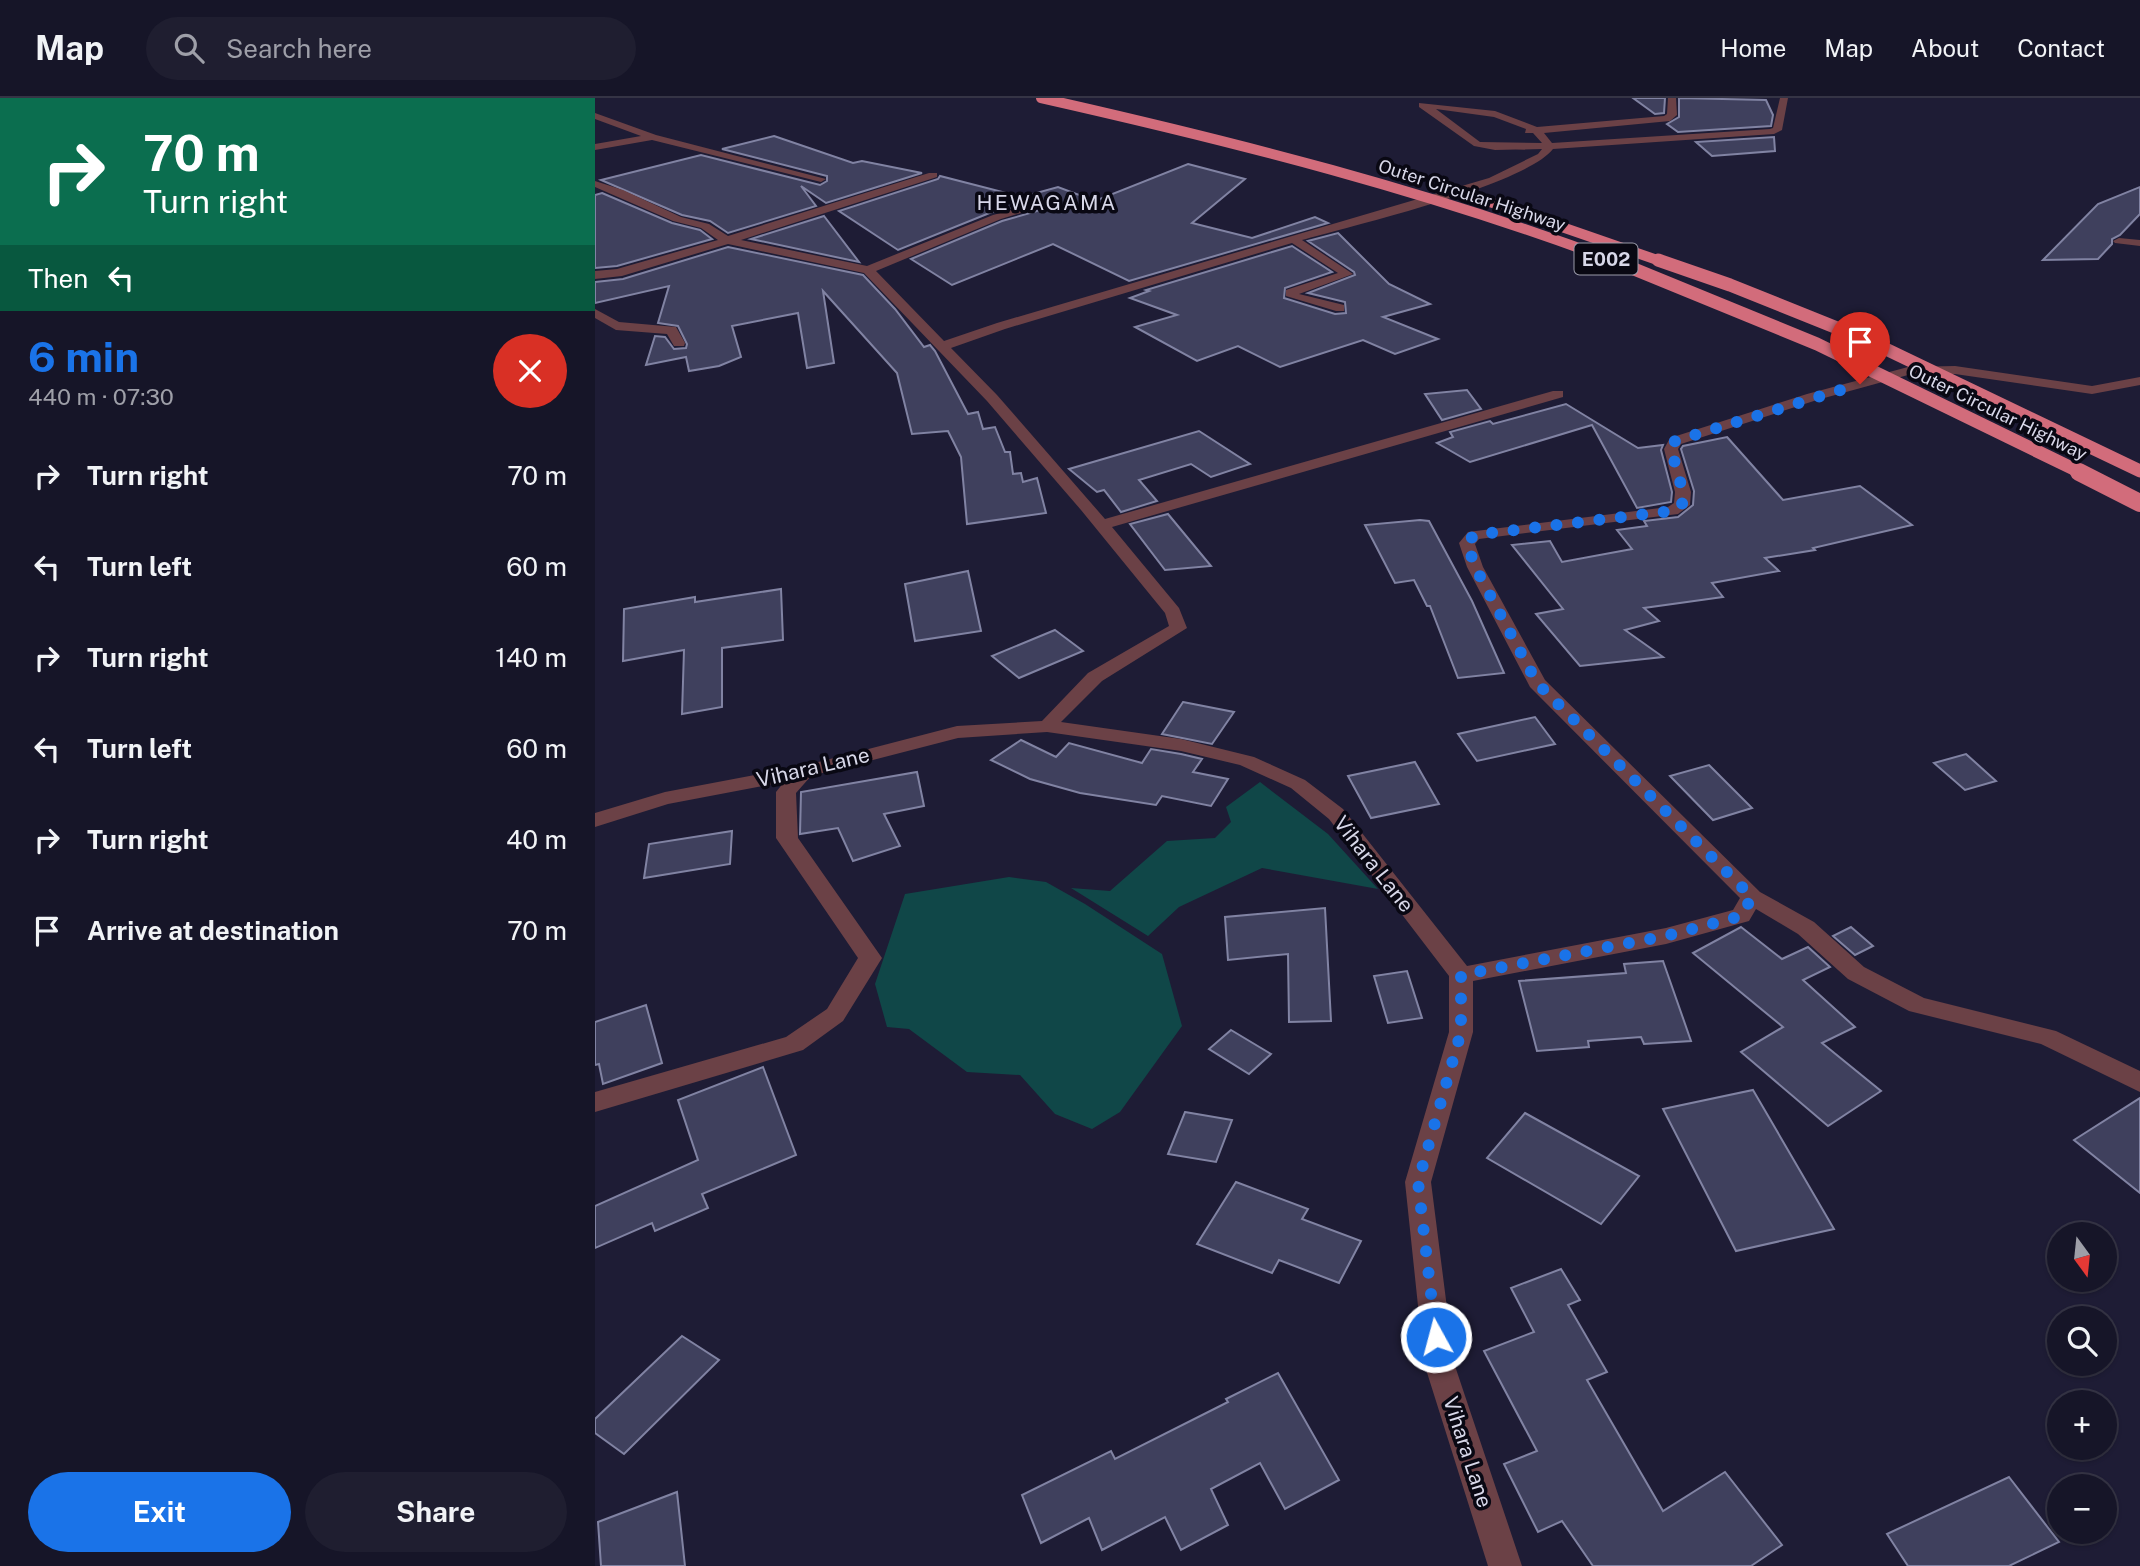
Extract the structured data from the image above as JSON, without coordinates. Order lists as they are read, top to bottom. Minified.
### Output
{"streets":{"highway":["Outer Circular Highway","E002"],"street":["Vihara Lane"]},"districts":["HEWAGAMA"],"north":"bottom","page":{"header":"Map","search":"Search here","nav":["Home","Map","About","Contact"],"turn":["70 m","Turn right"],"then":"Then","heading":["6 min","440 m · 07:30"],"list":[{"name":"Turn right","value":"70 m"},{"name":"Turn left","value":"60 m"},{"name":"Turn right","value":"140 m"},{"name":"Turn left","value":"60 m"},{"name":"Turn right","value":"40 m"},{"name":"Arrive at destination","value":"70 m"}],"map_buttons":["+","−"],"buttons":["Exit","Share"]}}
